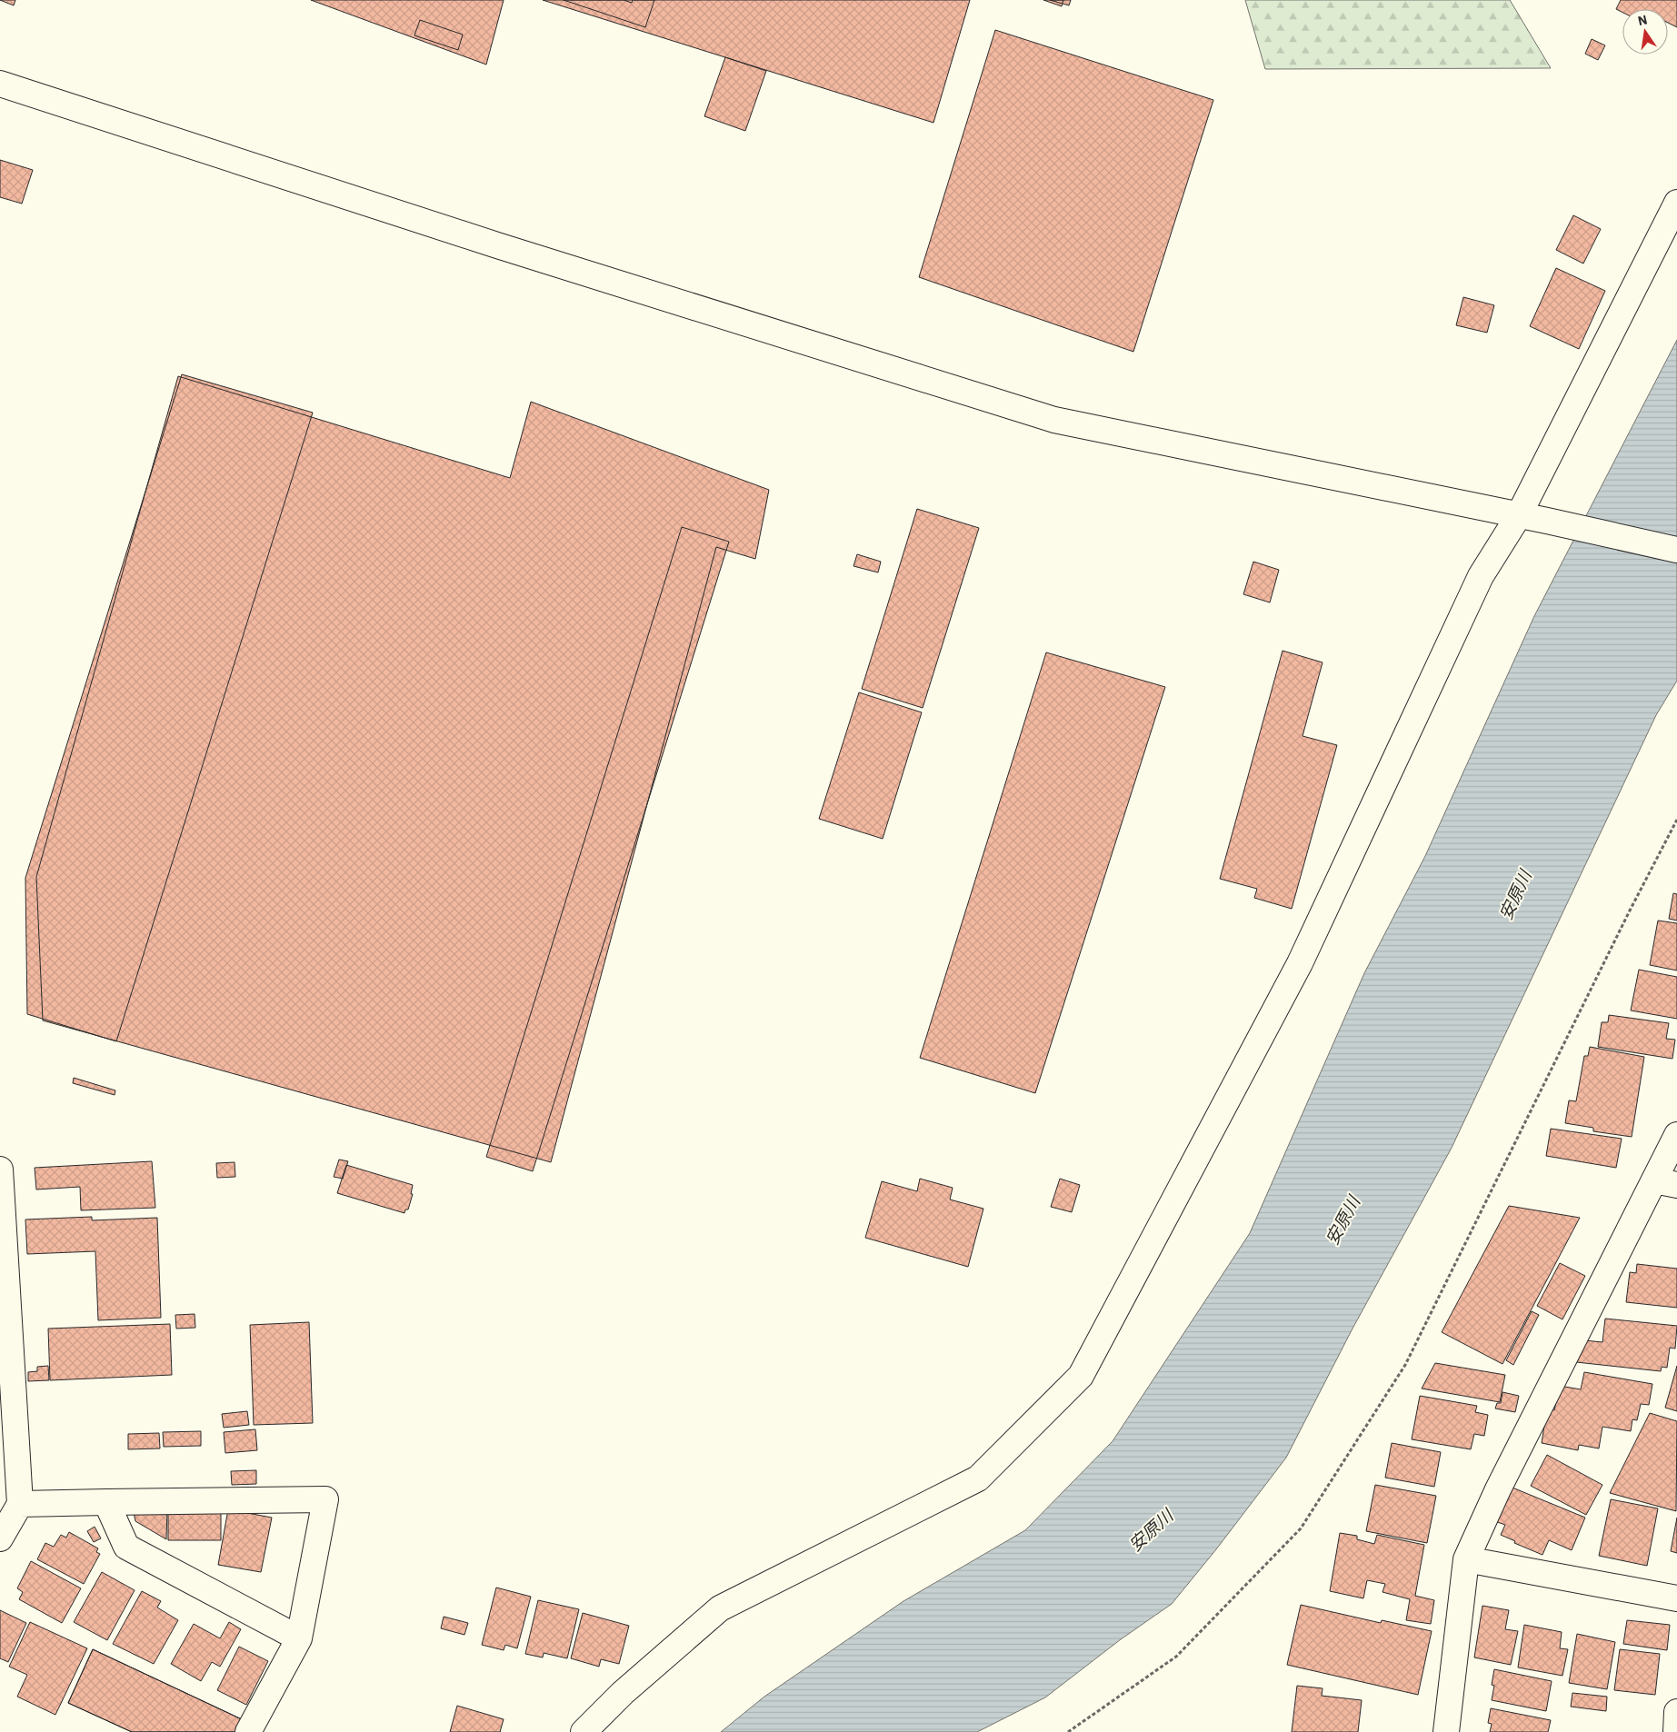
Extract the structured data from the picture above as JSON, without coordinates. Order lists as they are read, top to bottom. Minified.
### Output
{"water":["安原川"],"north":"top"}
